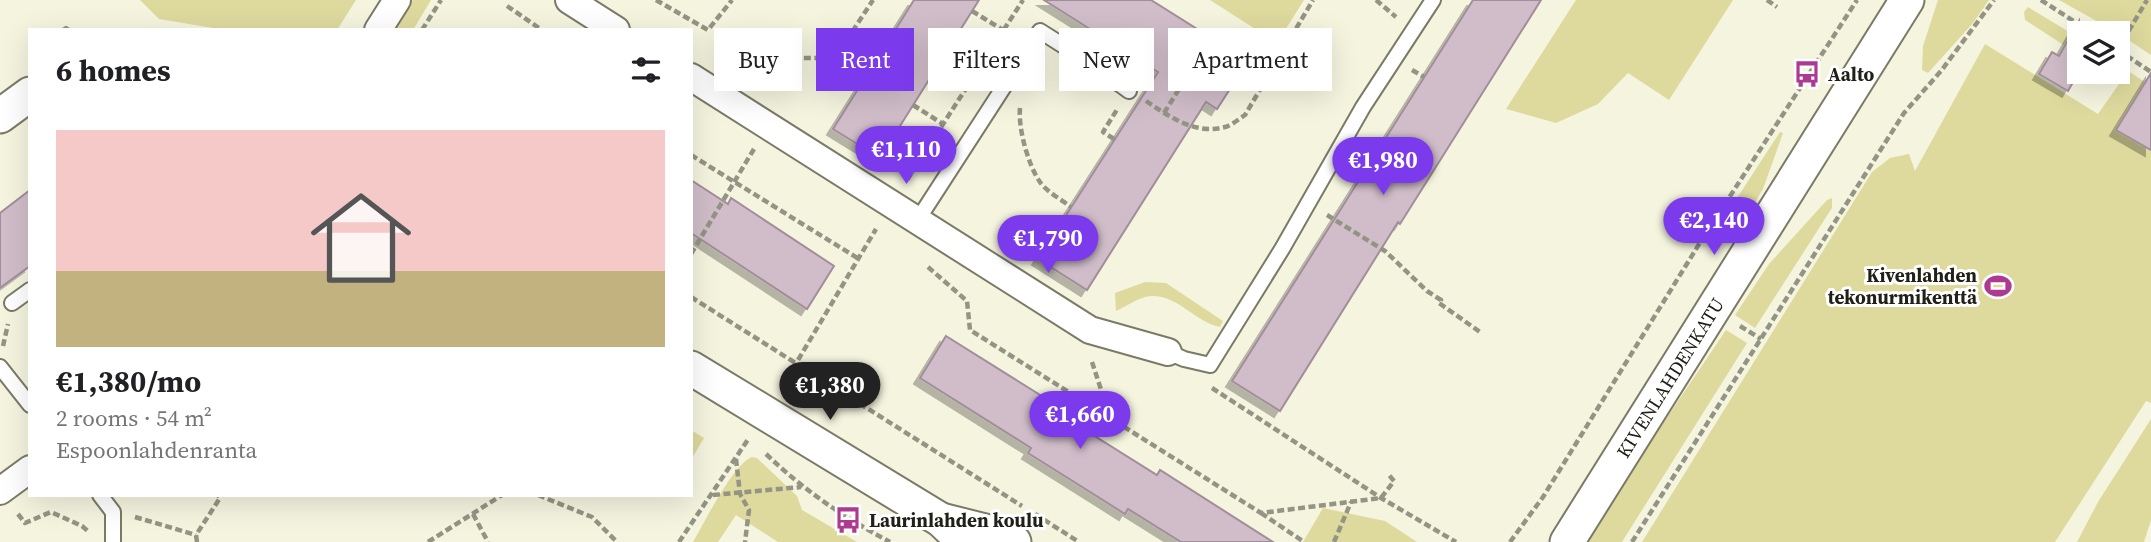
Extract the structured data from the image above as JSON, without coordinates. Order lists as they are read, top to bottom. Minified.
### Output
{"streets":{"street":["KIVENLAHDENKATU"]},"places":{"bus stop":["Aalto","Laurinlahden koulu"],"sports":["Kivenlahden tekonurmikenttä"]},"page":{"chip":["Buy","Rent","Filters","New","Apartment"],"heading":"6 homes","list":[{"name":"€1,380/mo","note":"2 rooms · 54 m² · Espoonlahdenranta"}],"price":["€1,110","€1,980","€2,140","€1,790","€1,380","€1,660"]}}
